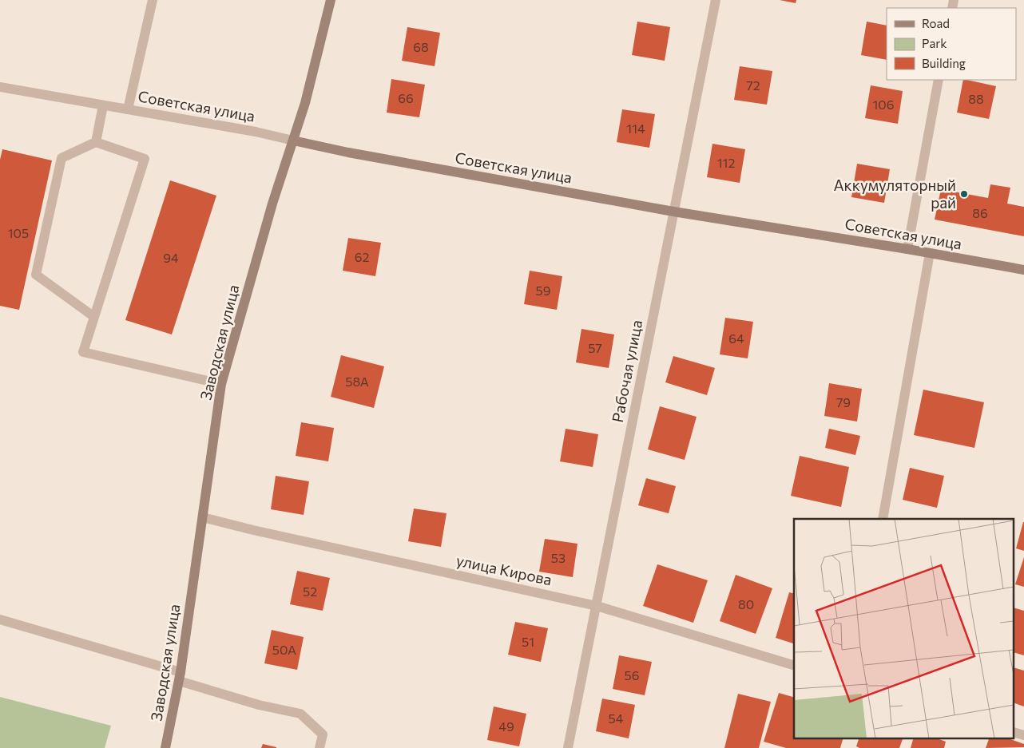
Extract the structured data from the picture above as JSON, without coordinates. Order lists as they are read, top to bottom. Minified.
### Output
{"streets":{"street":["Советская улица","Заводская улица","Рабочая улица","улица Кирова"]},"crossings":[["Советская улица","Заводская улица"],["Советская улица","Рабочая улица"],["Заводская улица","улица Кирова"],["Рабочая улица","улица Кирова"]],"places":["Аккумуляторный рай"],"house_numbers":["68","72","66","88","106","114","112","86","105","62","94","59","64","57","58А","79","53","52","80","51","50А","56","54","49"],"legend":["Road","Park","Building"]}
